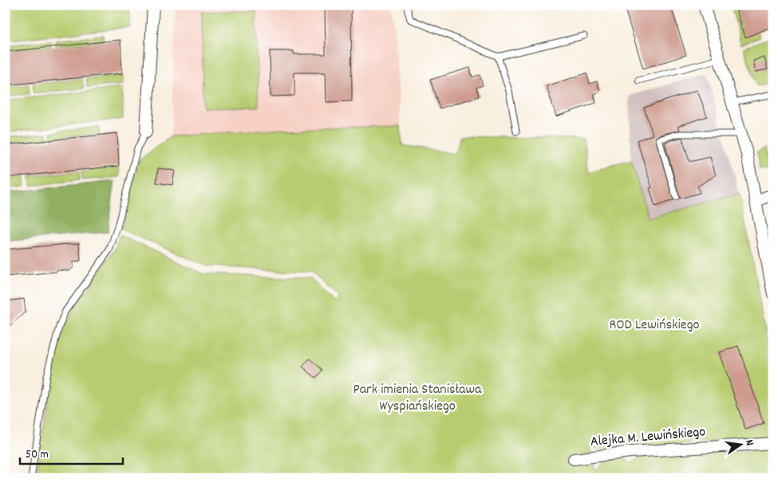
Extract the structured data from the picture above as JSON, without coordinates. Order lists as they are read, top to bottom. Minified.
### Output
{"streets":{"street":["Alejka M. Lewińskiego"]},"parks":["ROD Lewińskiego","Park imienia Stanisława Wyspiańskiego"],"scale_bar":"50 m","north":"right"}
